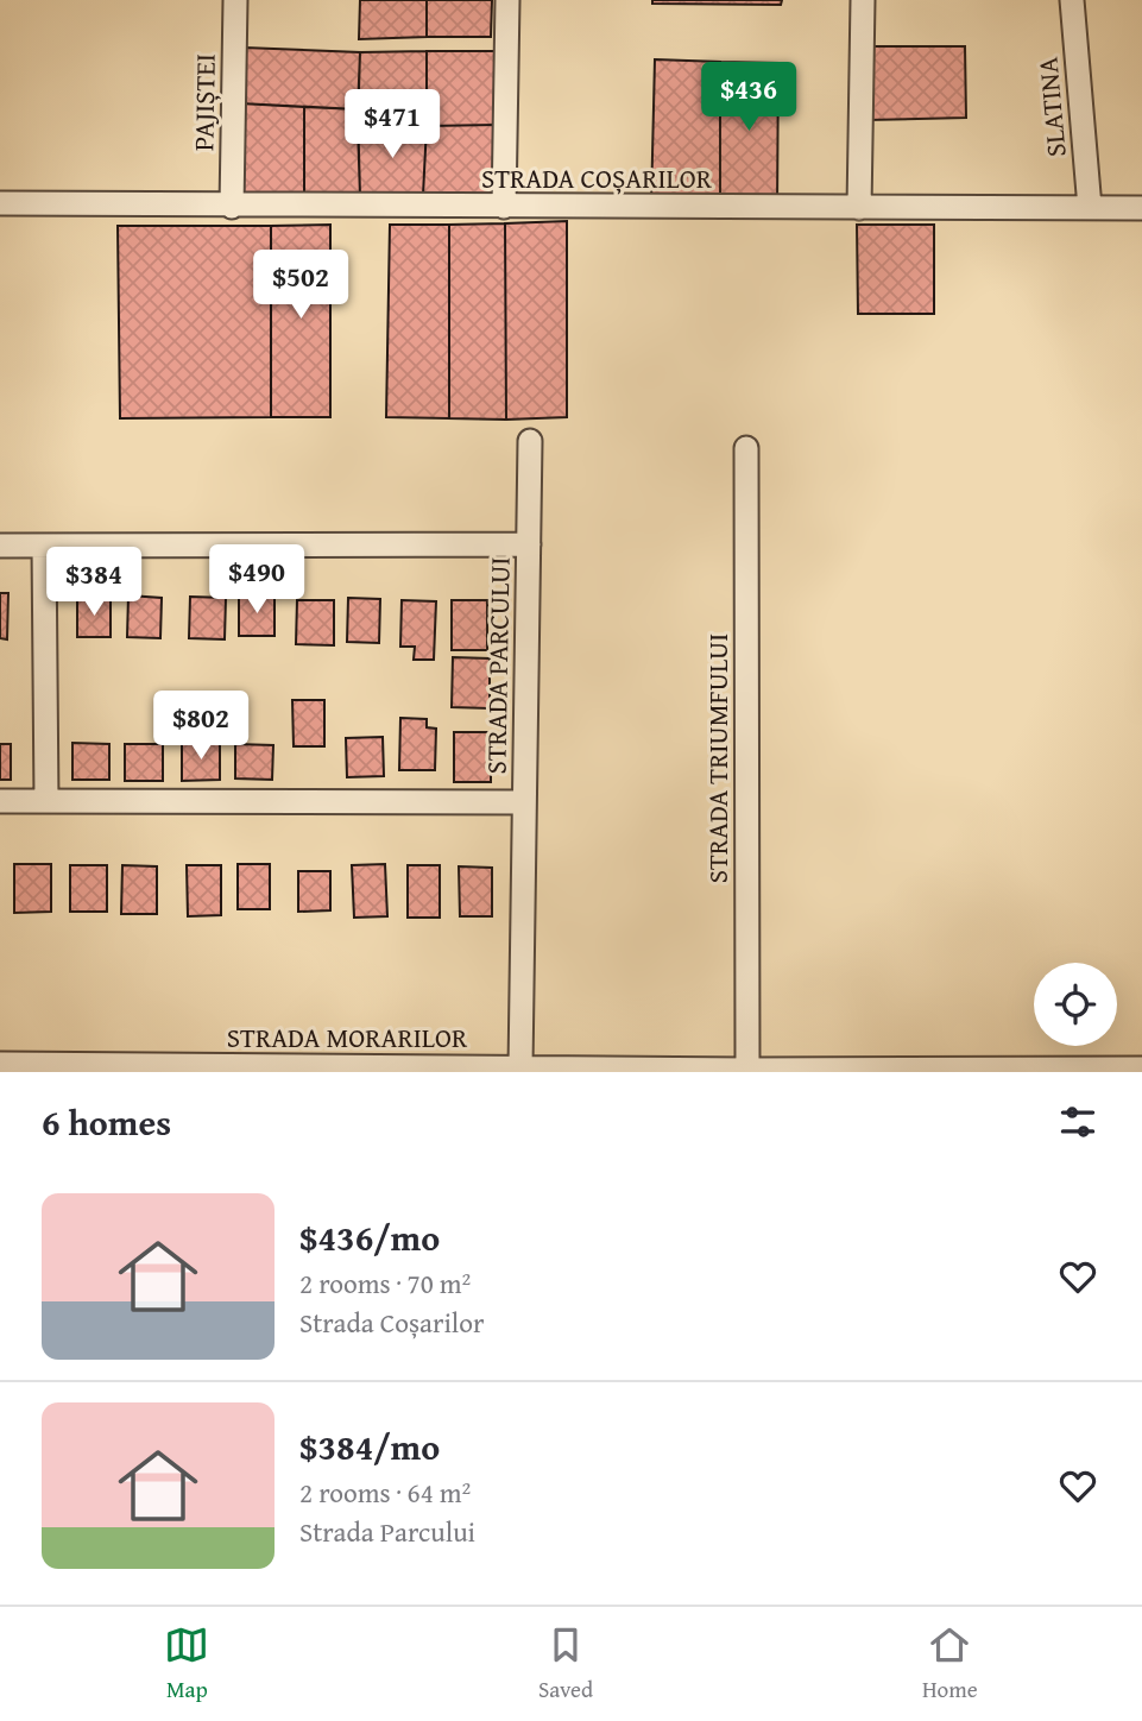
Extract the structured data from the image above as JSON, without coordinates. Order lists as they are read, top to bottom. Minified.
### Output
{"streets":{"street":["PAJIȘTEI","SLATINA","STRADA COȘARILOR","STRADA PARCULUI","STRADA TRIUMFULUI","STRADA MORARILOR"]},"crossings":[["PAJIȘTEI","STRADA COȘARILOR"],["SLATINA","STRADA COȘARILOR"],["STRADA PARCULUI","STRADA MORARILOR"],["STRADA TRIUMFULUI","STRADA MORARILOR"]],"page":{"price":["$436","$471","$502","$490","$384","$802"],"heading":"6 homes","list":[{"name":"$436/mo","note":"2 rooms · 70 m² · Strada Coșarilor"},{"name":"$384/mo","note":"2 rooms · 64 m² · Strada Parcului"}],"tabs":["Map","Saved","Home"]}}
